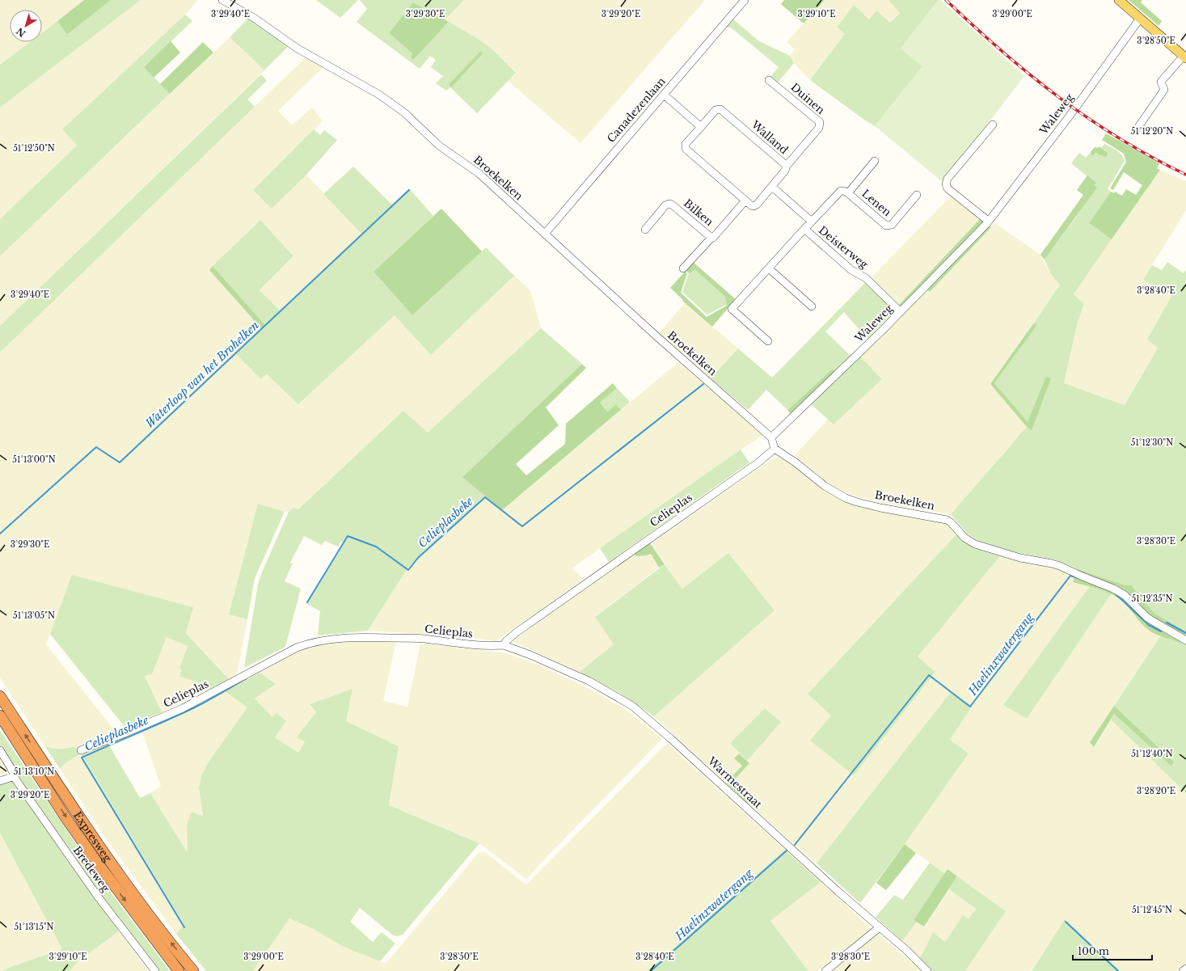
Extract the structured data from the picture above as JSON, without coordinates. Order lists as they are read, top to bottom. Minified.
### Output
{"streets":{"highway":["Expresweg"],"street":["Duinen","Canadezenlaan","Waleweg","Walland","Broekelken","Lenen","Bilken","Deisterweg","Celieplas","Warmestraat","Bredeweg"]},"crossings":[["Duinen","Walland"],["Canadezenlaan","Broekelken"],["Waleweg","Broekelken"],["Waleweg","Deisterweg"],["Walland","Bilken"],["Walland","Deisterweg"],["Broekelken","Celieplas"],["Lenen","Deisterweg"],["Celieplas","Warmestraat"]],"water":["Waterloop van het Brohelken","Celieplasbeke","Haelinxwatergang"],"scale_bar":"100 m","north":"bottom left","coordinates":["3°29'40\"E","3°29'30\"E","3°29'20\"E","3°29'10\"E","3°29'00\"E","3°28'50\"E","51°12'20\"N","51°12'50\"N","3°28'40\"E","51°12'30\"N","51°13'00\"N","3°28'30\"E","51°12'35\"N","51°13'05\"N","51°12'40\"N","51°13'10\"N","3°28'20\"E","51°12'45\"N","51°13'15\"N"]}
